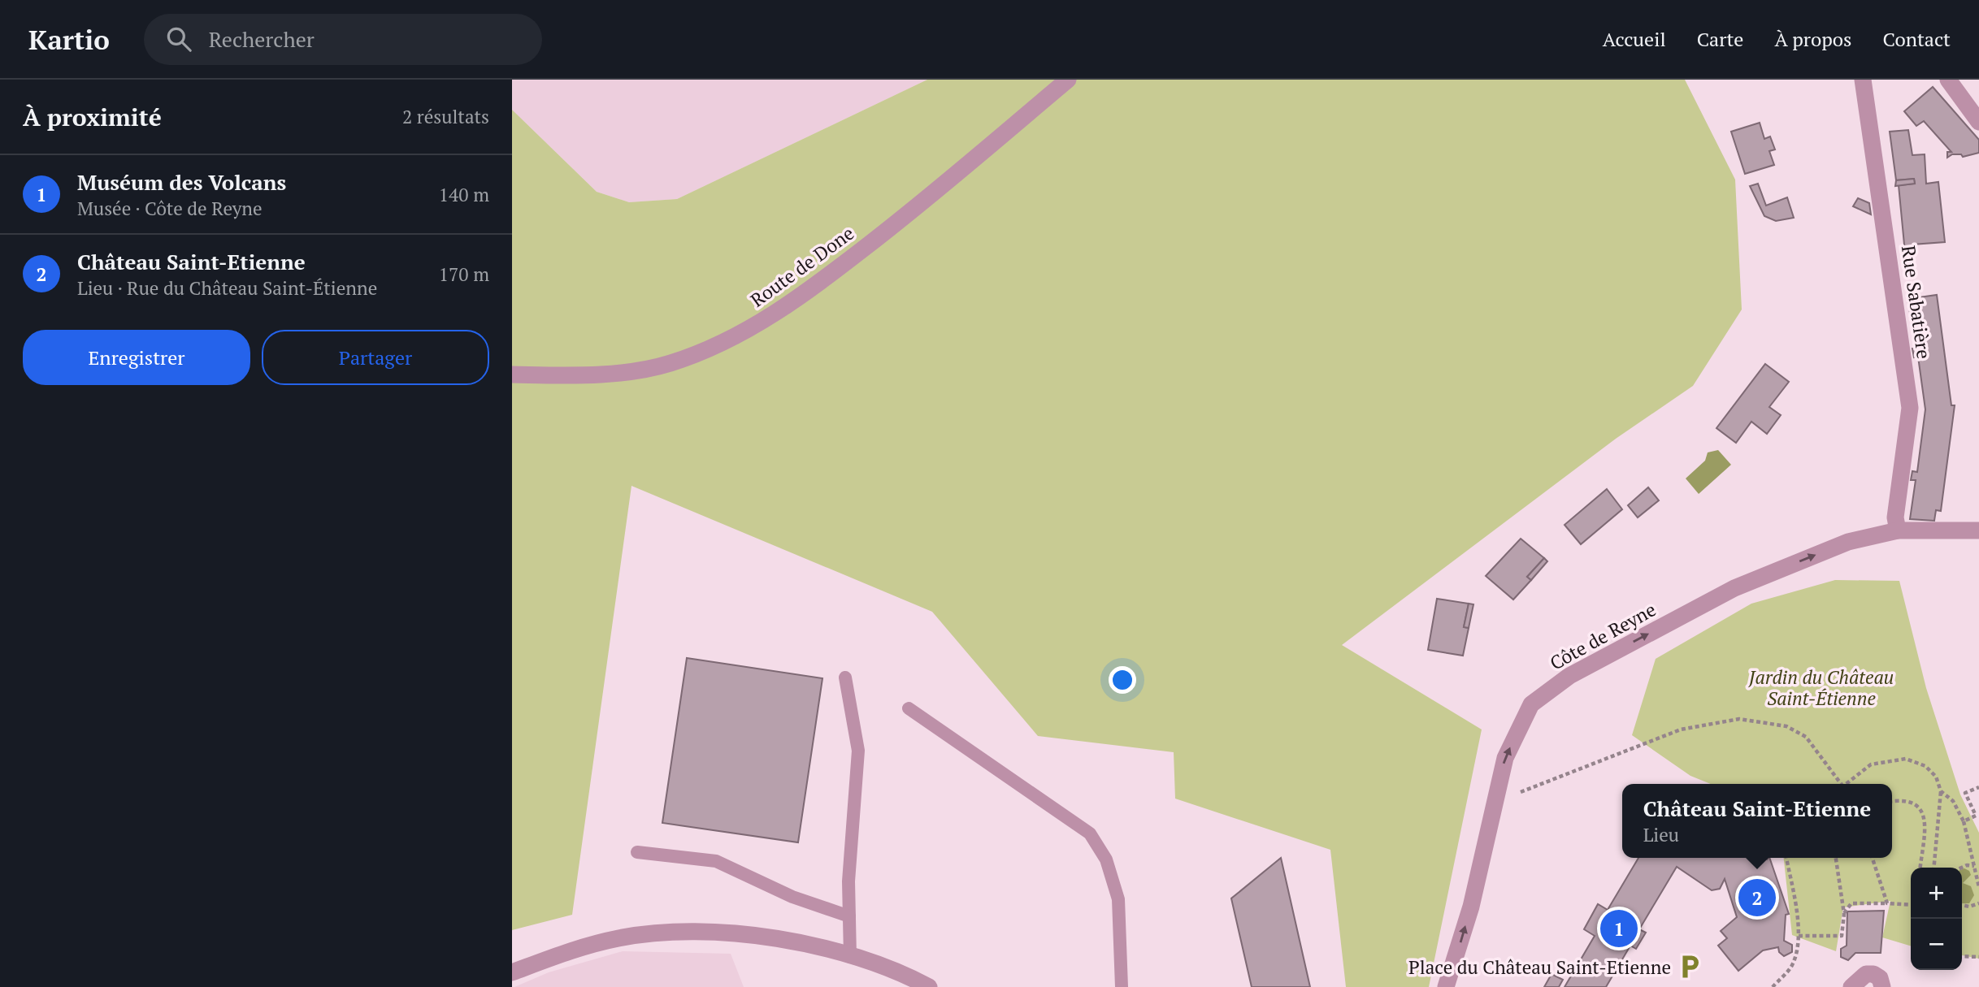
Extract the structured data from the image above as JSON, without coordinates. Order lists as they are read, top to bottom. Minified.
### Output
{"streets":{"street":["Route de Done","Rue Sabatière","Côte de Reyne"]},"crossings":[["Rue Sabatière","Côte de Reyne"]],"one_way":["Côte de Reyne"],"parks":["Jardin du Château Saint-Étienne"],"places":{"parking":["Place du Château Saint-Etienne"]},"page":{"header":"Kartio","search":"Rechercher","nav":["Accueil","Carte","À propos","Contact"],"heading":["À proximité","2 résultats"],"list":[{"mark":"1","name":"Muséum des Volcans","note":"Musée · Côte de Reyne","value":"140 m"},{"mark":"2","name":"Château Saint-Etienne","note":"Lieu · Rue du Château Saint-Étienne","value":"170 m"}],"buttons":["Enregistrer","Partager"],"popup":["Château Saint-Etienne","Lieu"],"map_buttons":["+","−"],"pins":["2","1"]}}
